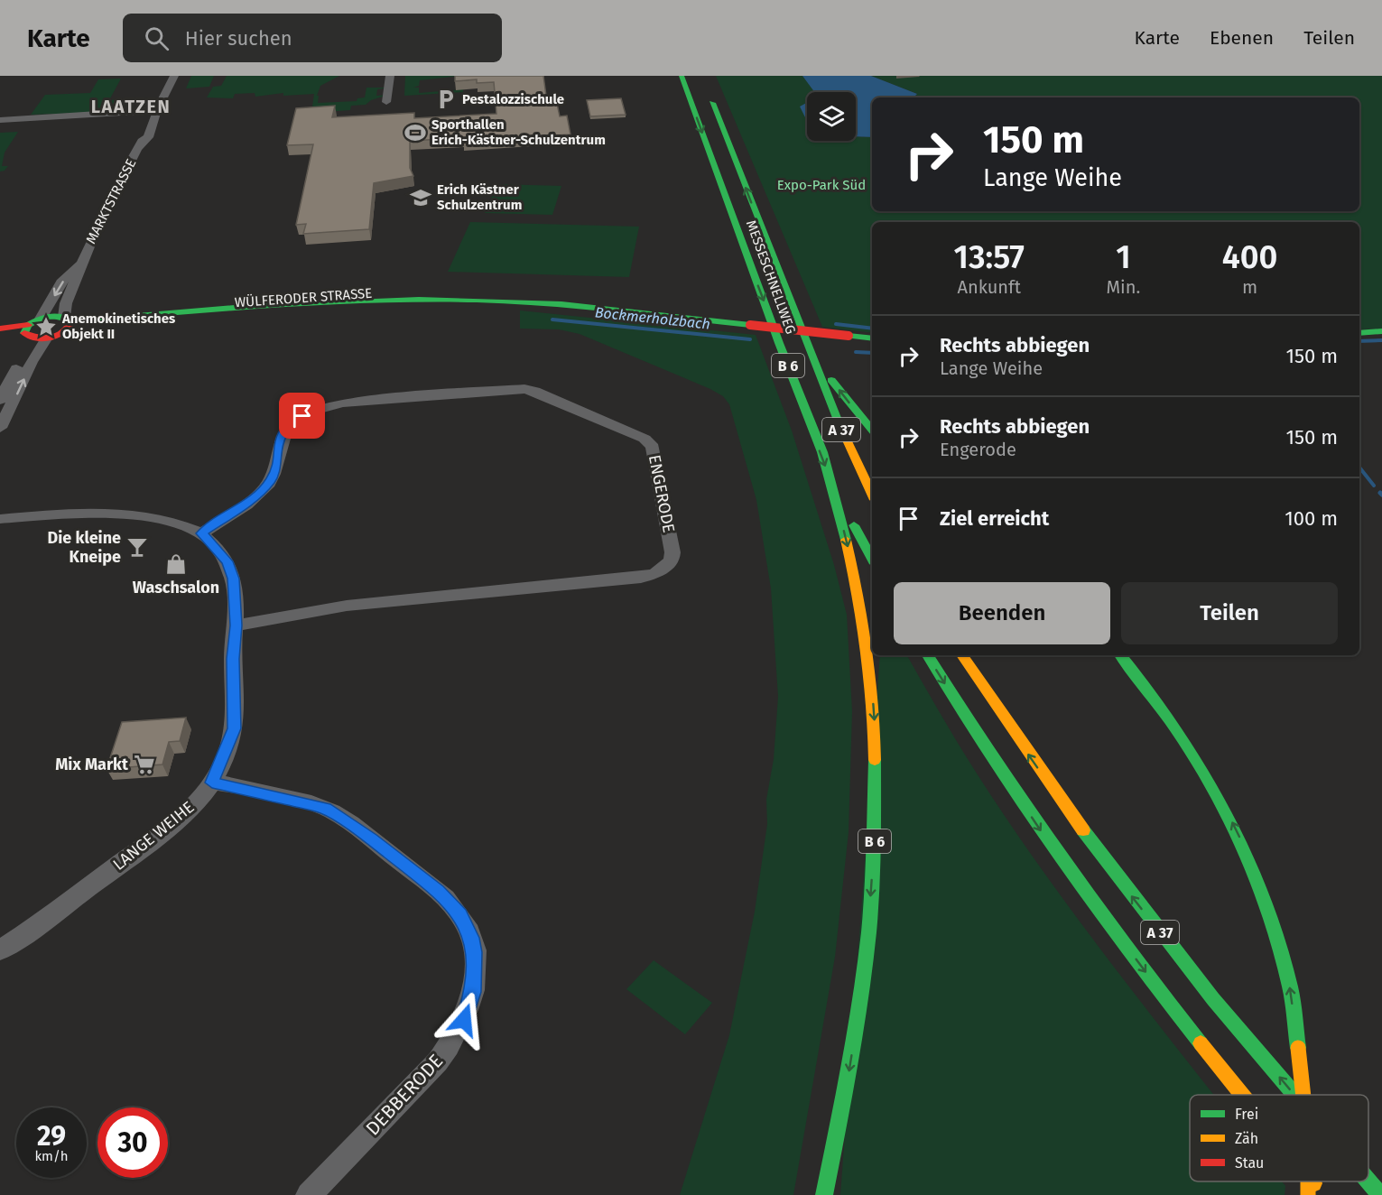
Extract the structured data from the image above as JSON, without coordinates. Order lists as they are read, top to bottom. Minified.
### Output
{"streets":{"main road":["MESSESCHNELLWEG","WÜLFERODER STRASSE","B 6","A 37"],"street":["MARKTSTRASSE","ENGERODE","LANGE WEIHE","DEBBERODE"]},"crossings":[["MARKTSTRASSE","WÜLFERODER STRASSE"],["MESSESCHNELLWEG","B 6"],["MESSESCHNELLWEG","A 37"],["B 6","A 37"],["ENGERODE","LANGE WEIHE"],["LANGE WEIHE","DEBBERODE"]],"districts":["LAATZEN"],"water":["Bockmerholzbach"],"parks":["Expo-Park Süd"],"places":{"parking":["Pestalozzischule"],"sports":["Sporthallen Erich-Kästner-Schulzentrum"],"school or university":["Erich Kästner Schulzentrum"],"place":["Anemokinetisches Objekt II"],"bar":["Die kleine Kneipe"],"shop":["Waschsalon"],"supermarket":["Mix Markt"]},"legend":["Frei","Zäh","Stau"],"page":{"header":"Karte","search":"Hier suchen","nav":["Karte","Ebenen","Teilen"],"turn":["150 m","Lange Weihe"],"eta":["13:57","Ankunft","1","Min.","400","m"],"list":[{"name":"Rechts abbiegen","note":"Lange Weihe","value":"150 m"},{"name":"Rechts abbiegen","note":"Engerode","value":"150 m"},{"name":"Ziel erreicht","value":"100 m"}],"buttons":["Beenden","Teilen"],"speed":"29 km/h","limit":"30"}}
